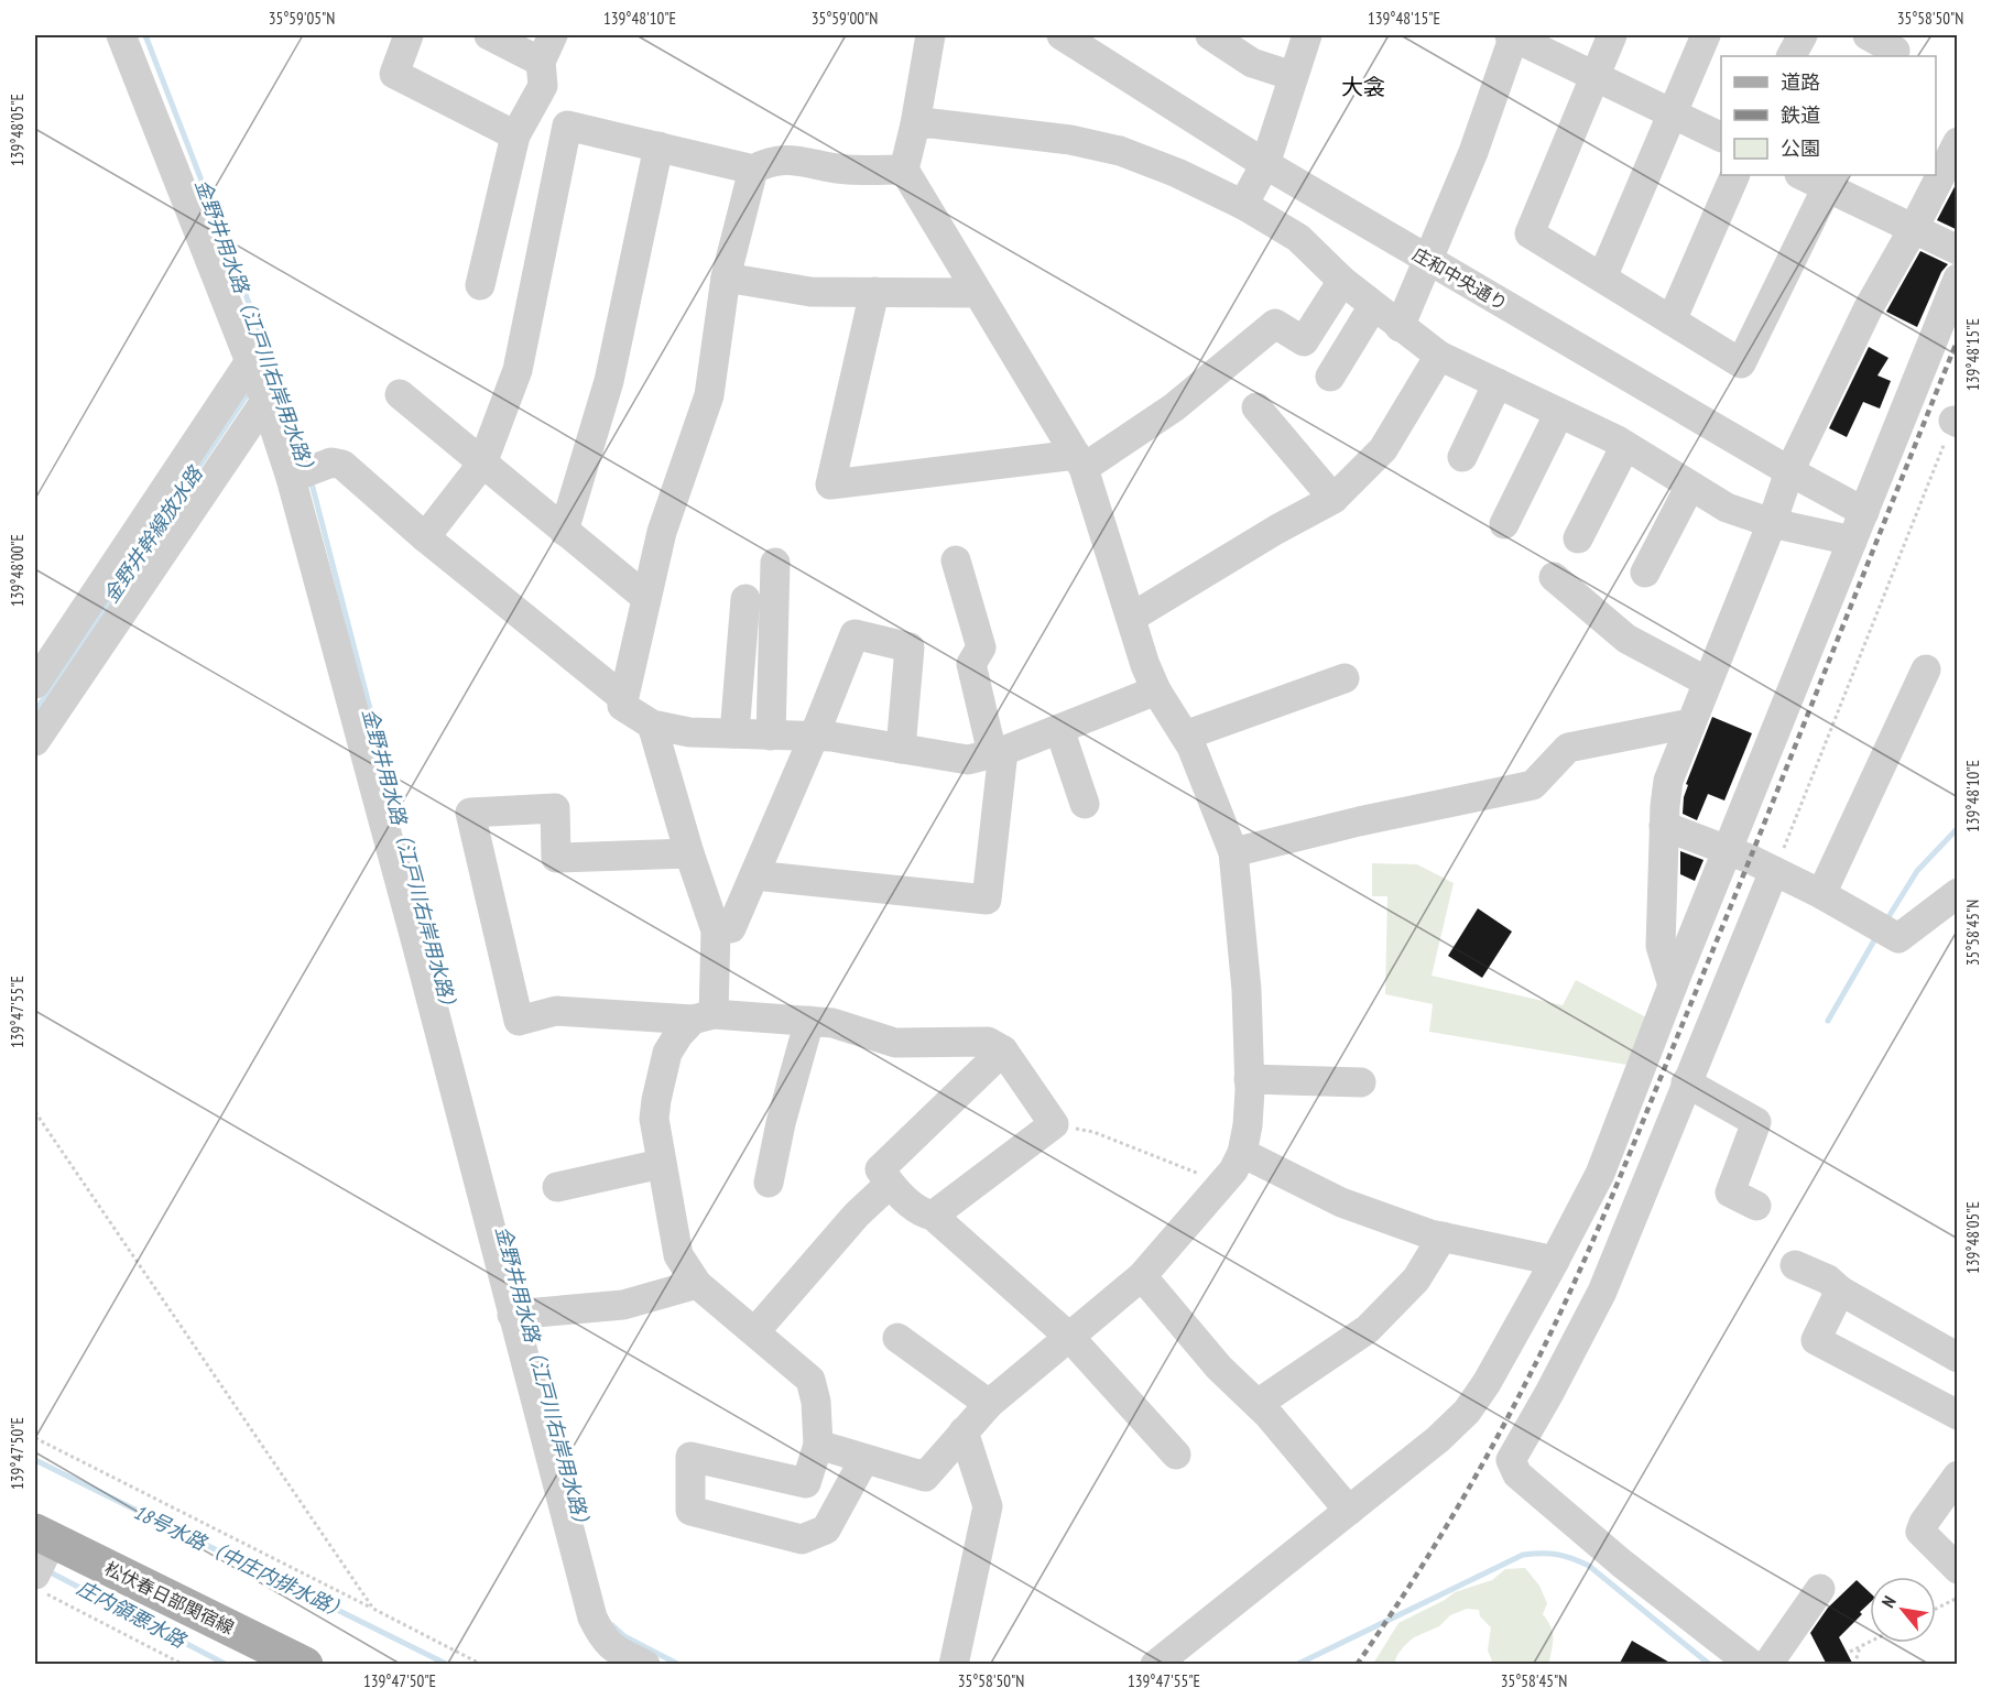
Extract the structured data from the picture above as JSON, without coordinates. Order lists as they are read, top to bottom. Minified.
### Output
{"streets":{"main road":["松伏春日部関宿線"],"street":["庄和中央通り"]},"districts":["大衾"],"water":["金野井用水路（江戸川右岸用水路）","金野井幹線放水路","18号水路（中庄内排水路）","庄内領悪水路"],"legend":["道路","鉄道","公園"],"north":"top left","coordinates":["35°59'05\"N","139°48'10\"E","35°59'00\"N","139°48'15\"E","35°58'50\"N","139°48'05\"E","139°48'00\"E","35°58'45\"N","139°47'55\"E","139°47'50\"E"]}
